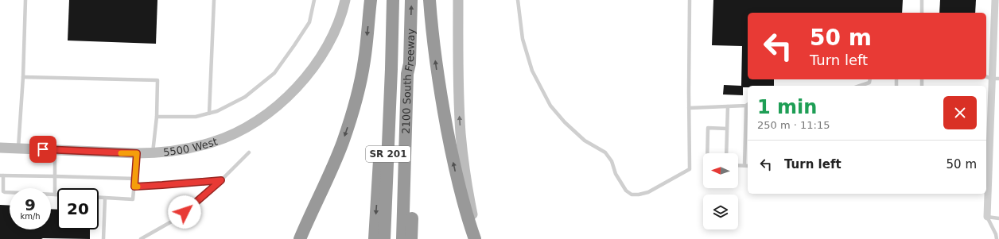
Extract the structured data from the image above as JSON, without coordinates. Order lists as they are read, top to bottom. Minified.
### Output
{"streets":{"highway":["2100 South Freeway","SR 201"],"street":["5500 West"]},"north":"left","page":{"turn":["50 m","Turn left"],"heading":["1 min","250 m · 11:15"],"list":[{"name":"Turn left","value":"50 m"}],"speed":"9 km/h","limit":"20"}}
